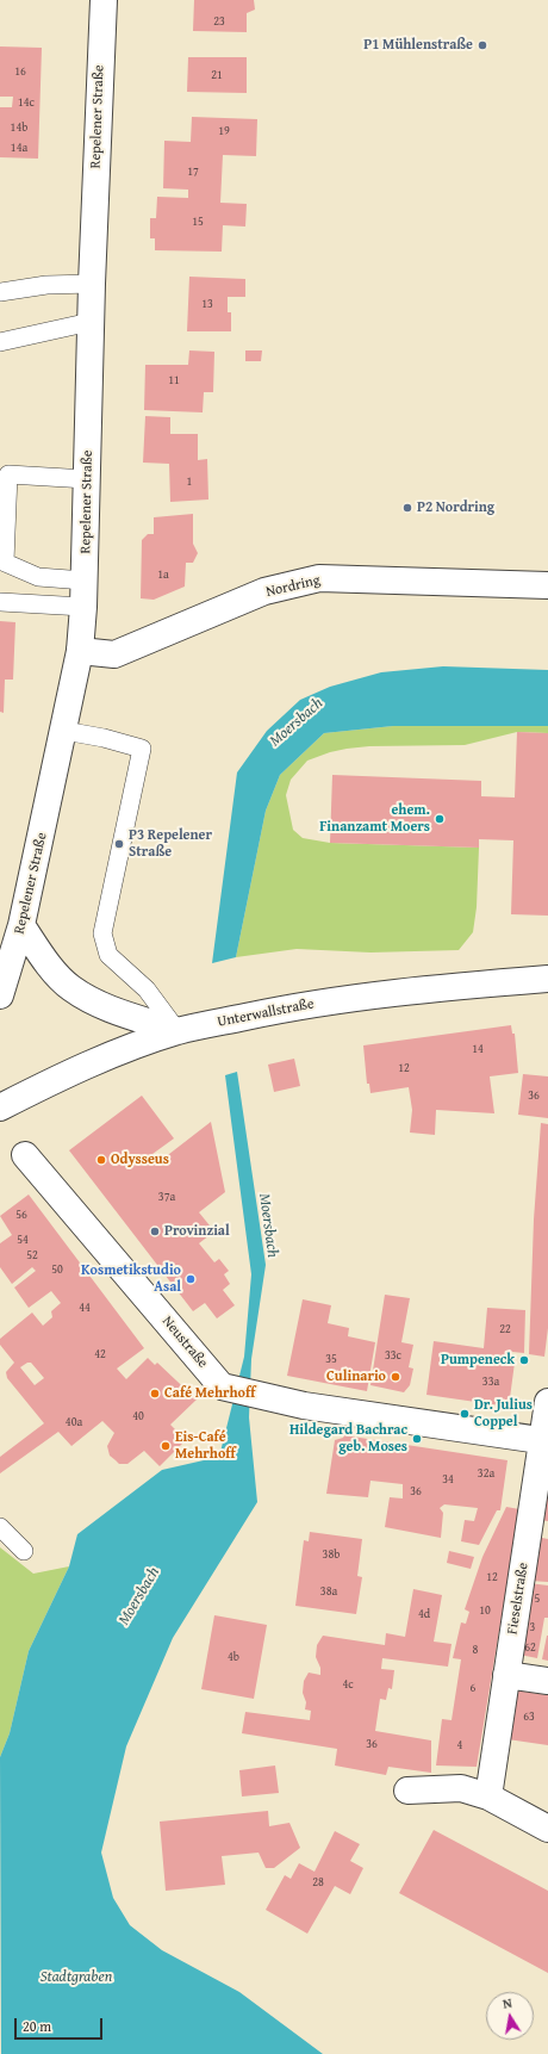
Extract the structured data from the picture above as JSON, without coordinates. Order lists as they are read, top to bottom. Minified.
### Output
{"streets":{"main road":["Repelener Straße","Nordring","Unterwallstraße","Neustraße","Fieselstraße"]},"crossings":[["Repelener Straße","Nordring"],["Neustraße","Fieselstraße"]],"water":["Moersbach","Stadtgraben"],"places":["P1 Mühlenstraße","P2 Nordring","ehem. Finanzamt Moers","P3 Repelener Straße","Odysseus","Provinzial","Kosmetikstudio Asal","Pumpeneck","Culinario","Café Mehrhoff","Dr. Julius Coppel","Hildegard Bachrac geb. Moses","Eis-Café Mehrhoff"],"house_numbers":["23","16","21","14c","14b","19","14a","17","15","13","11","1","1a","14","12","36","37a","56","54","52","50","44","22","42","33c","35","33a","40","40a","32a","34","36","38b","12","38a","5","10","4d","3","62","8","4b","4c","6","63","36","4","28"],"scale_bar":"20 m","north":"top"}
